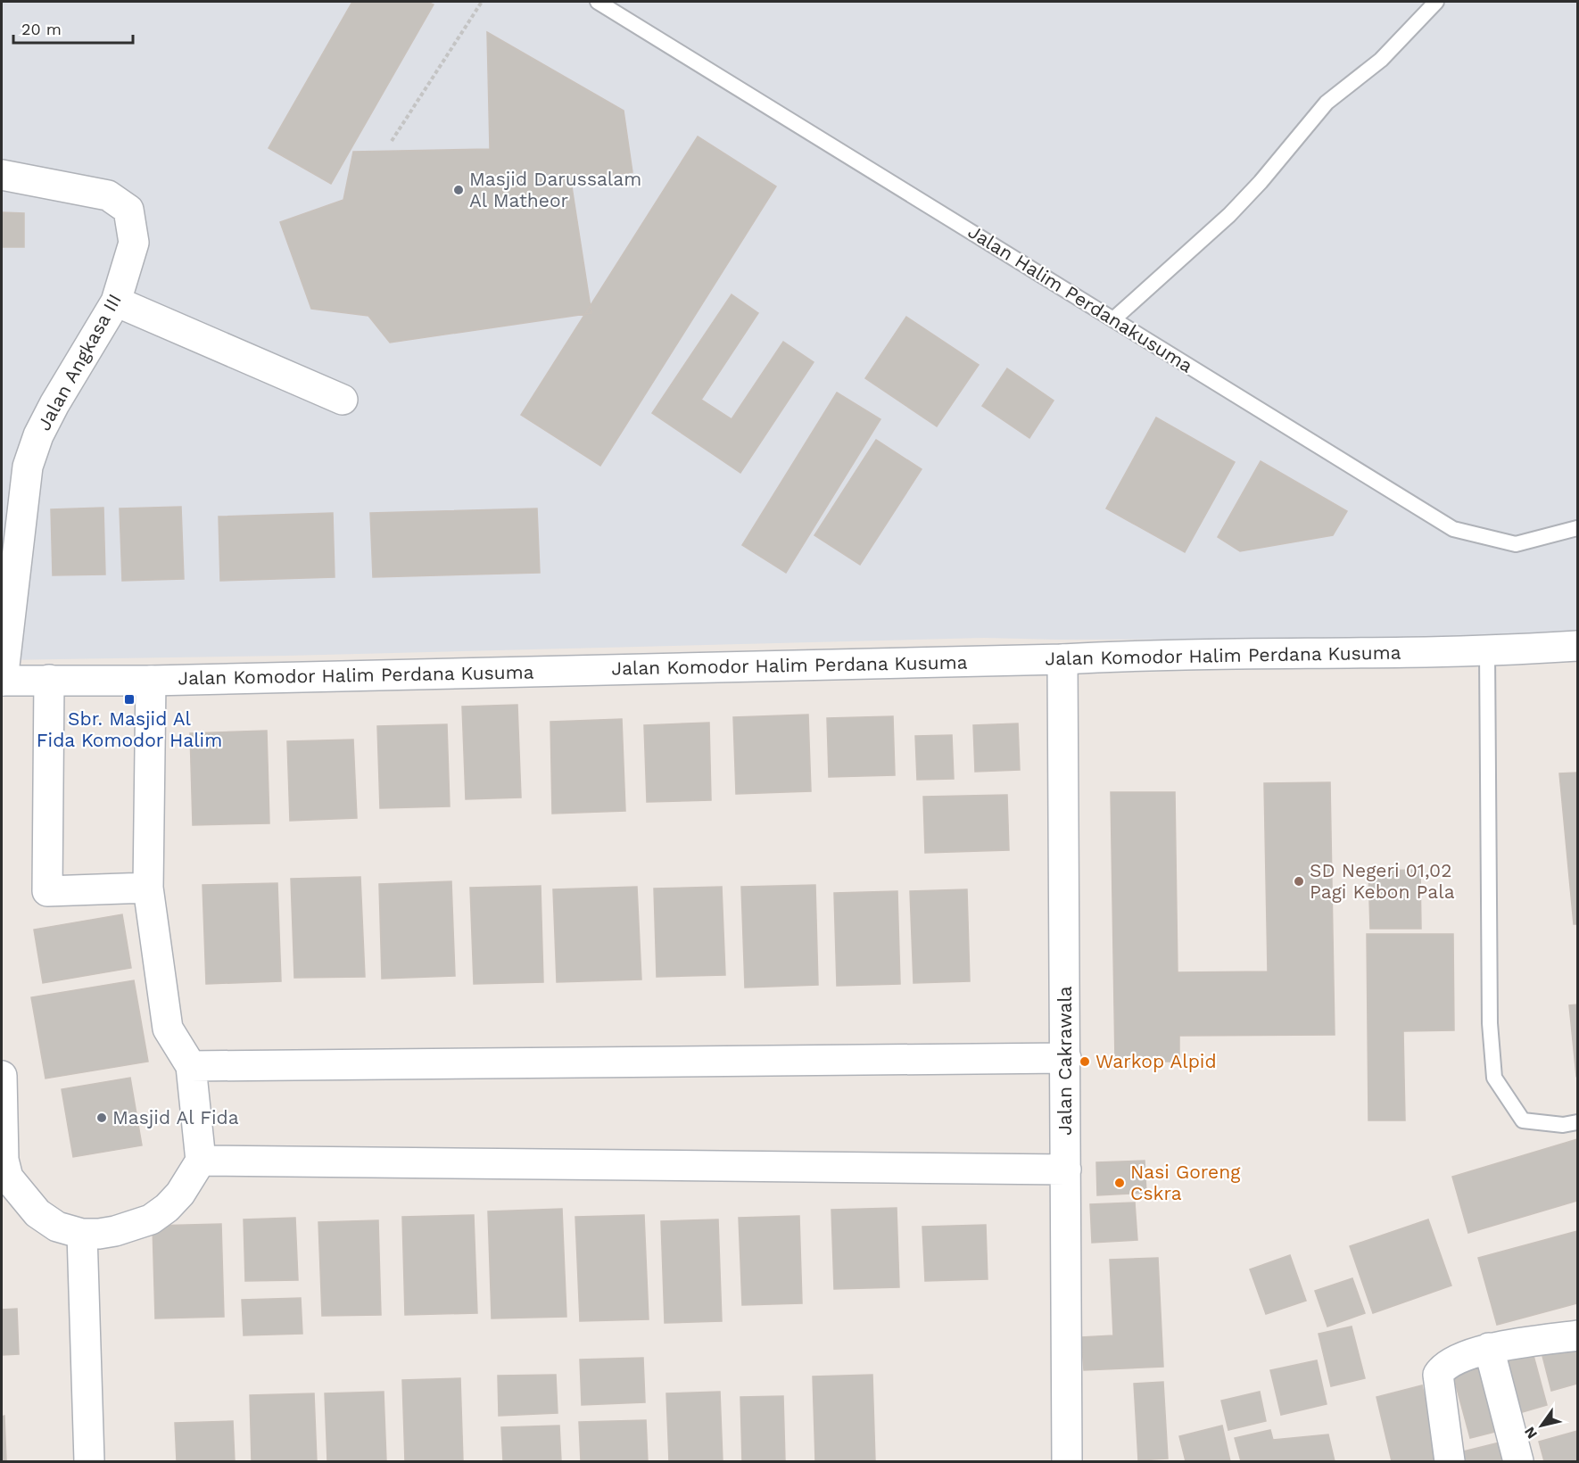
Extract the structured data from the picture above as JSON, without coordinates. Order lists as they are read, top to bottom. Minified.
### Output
{"streets":{"street":["Jalan Angkasa III","Jalan Komodor Halim Perdana Kusuma","Jalan Cakrawala"],"lane":["Jalan Halim Perdanakusuma"]},"crossings":[["Jalan Angkasa III","Jalan Komodor Halim Perdana Kusuma"],["Jalan Komodor Halim Perdana Kusuma","Jalan Cakrawala"]],"places":{"other":["Masjid Darussalam Al Matheor","SD Negeri 01,02 Pagi Kebon Pala","Warkop Alpid","Masjid Al Fida","Nasi Goreng Cskra"],"transit":["Sbr. Masjid Al Fida Komodor Halim"]},"scale_bar":"20 m","north":"bottom left"}
